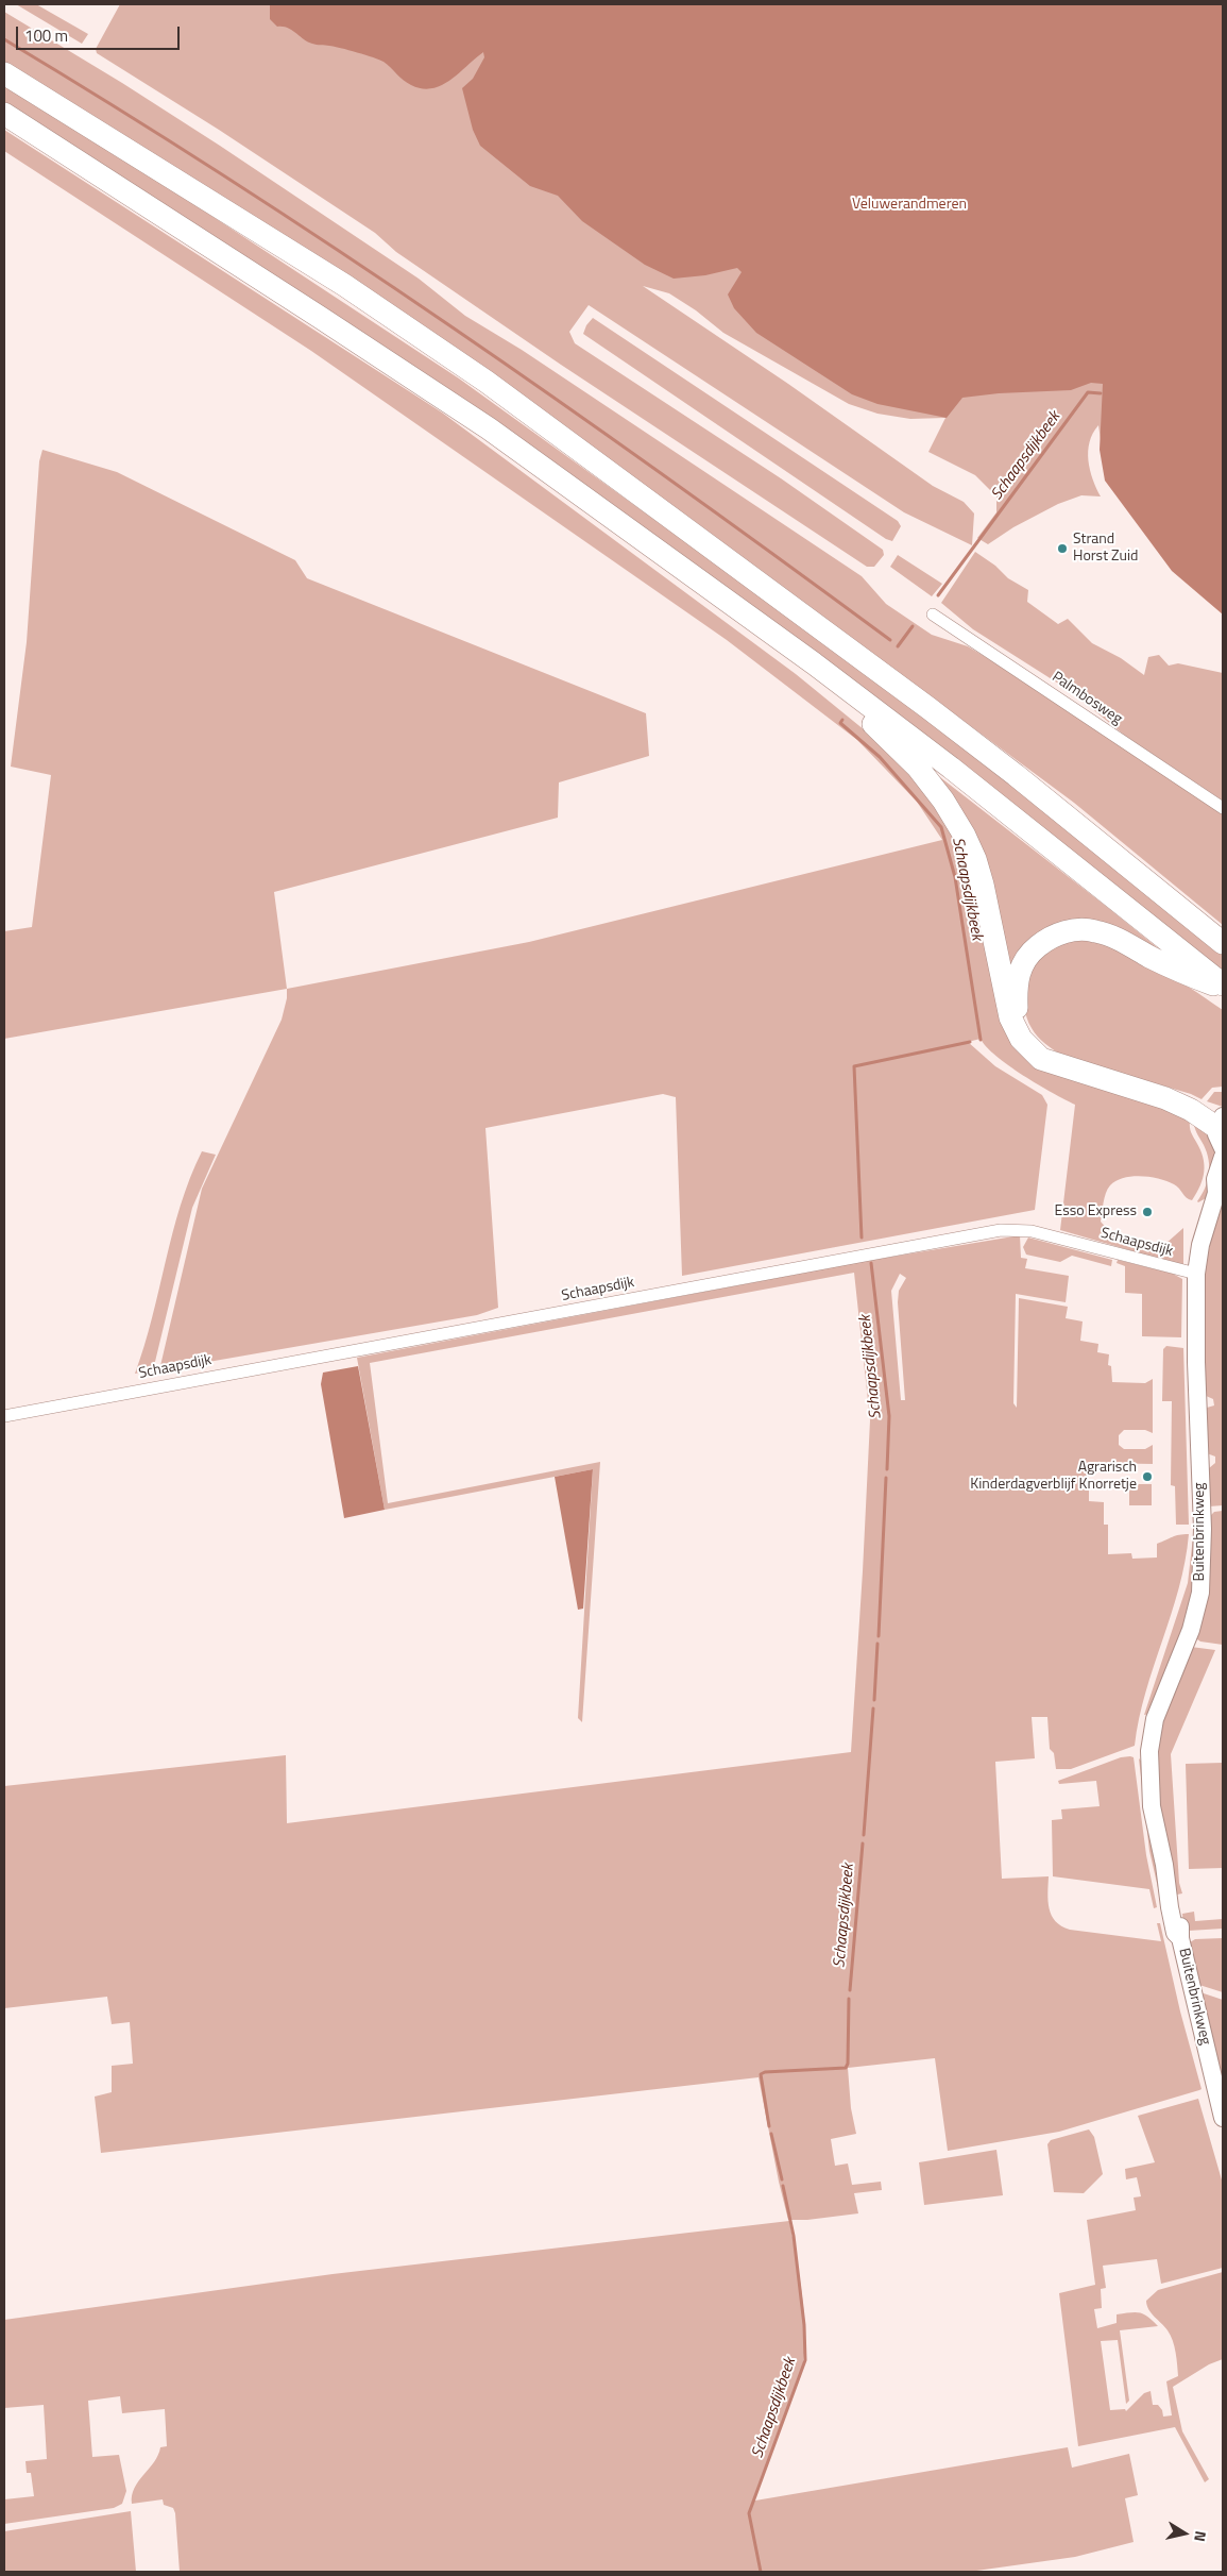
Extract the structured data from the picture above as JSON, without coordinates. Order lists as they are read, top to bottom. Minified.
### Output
{"streets":{"main road":["Buitenbrinkweg"],"street":["Palmbosweg","Schaapsdijk"]},"crossings":[["Schaapsdijk","Buitenbrinkweg"]],"water":["Schaapsdijkbeek"],"parks":["Veluwerandmeren"],"places":["Strand Horst Zuid","Esso Express","Agrarisch Kinderdagverblijf Knorretje"],"scale_bar":"100 m","north":"right"}
